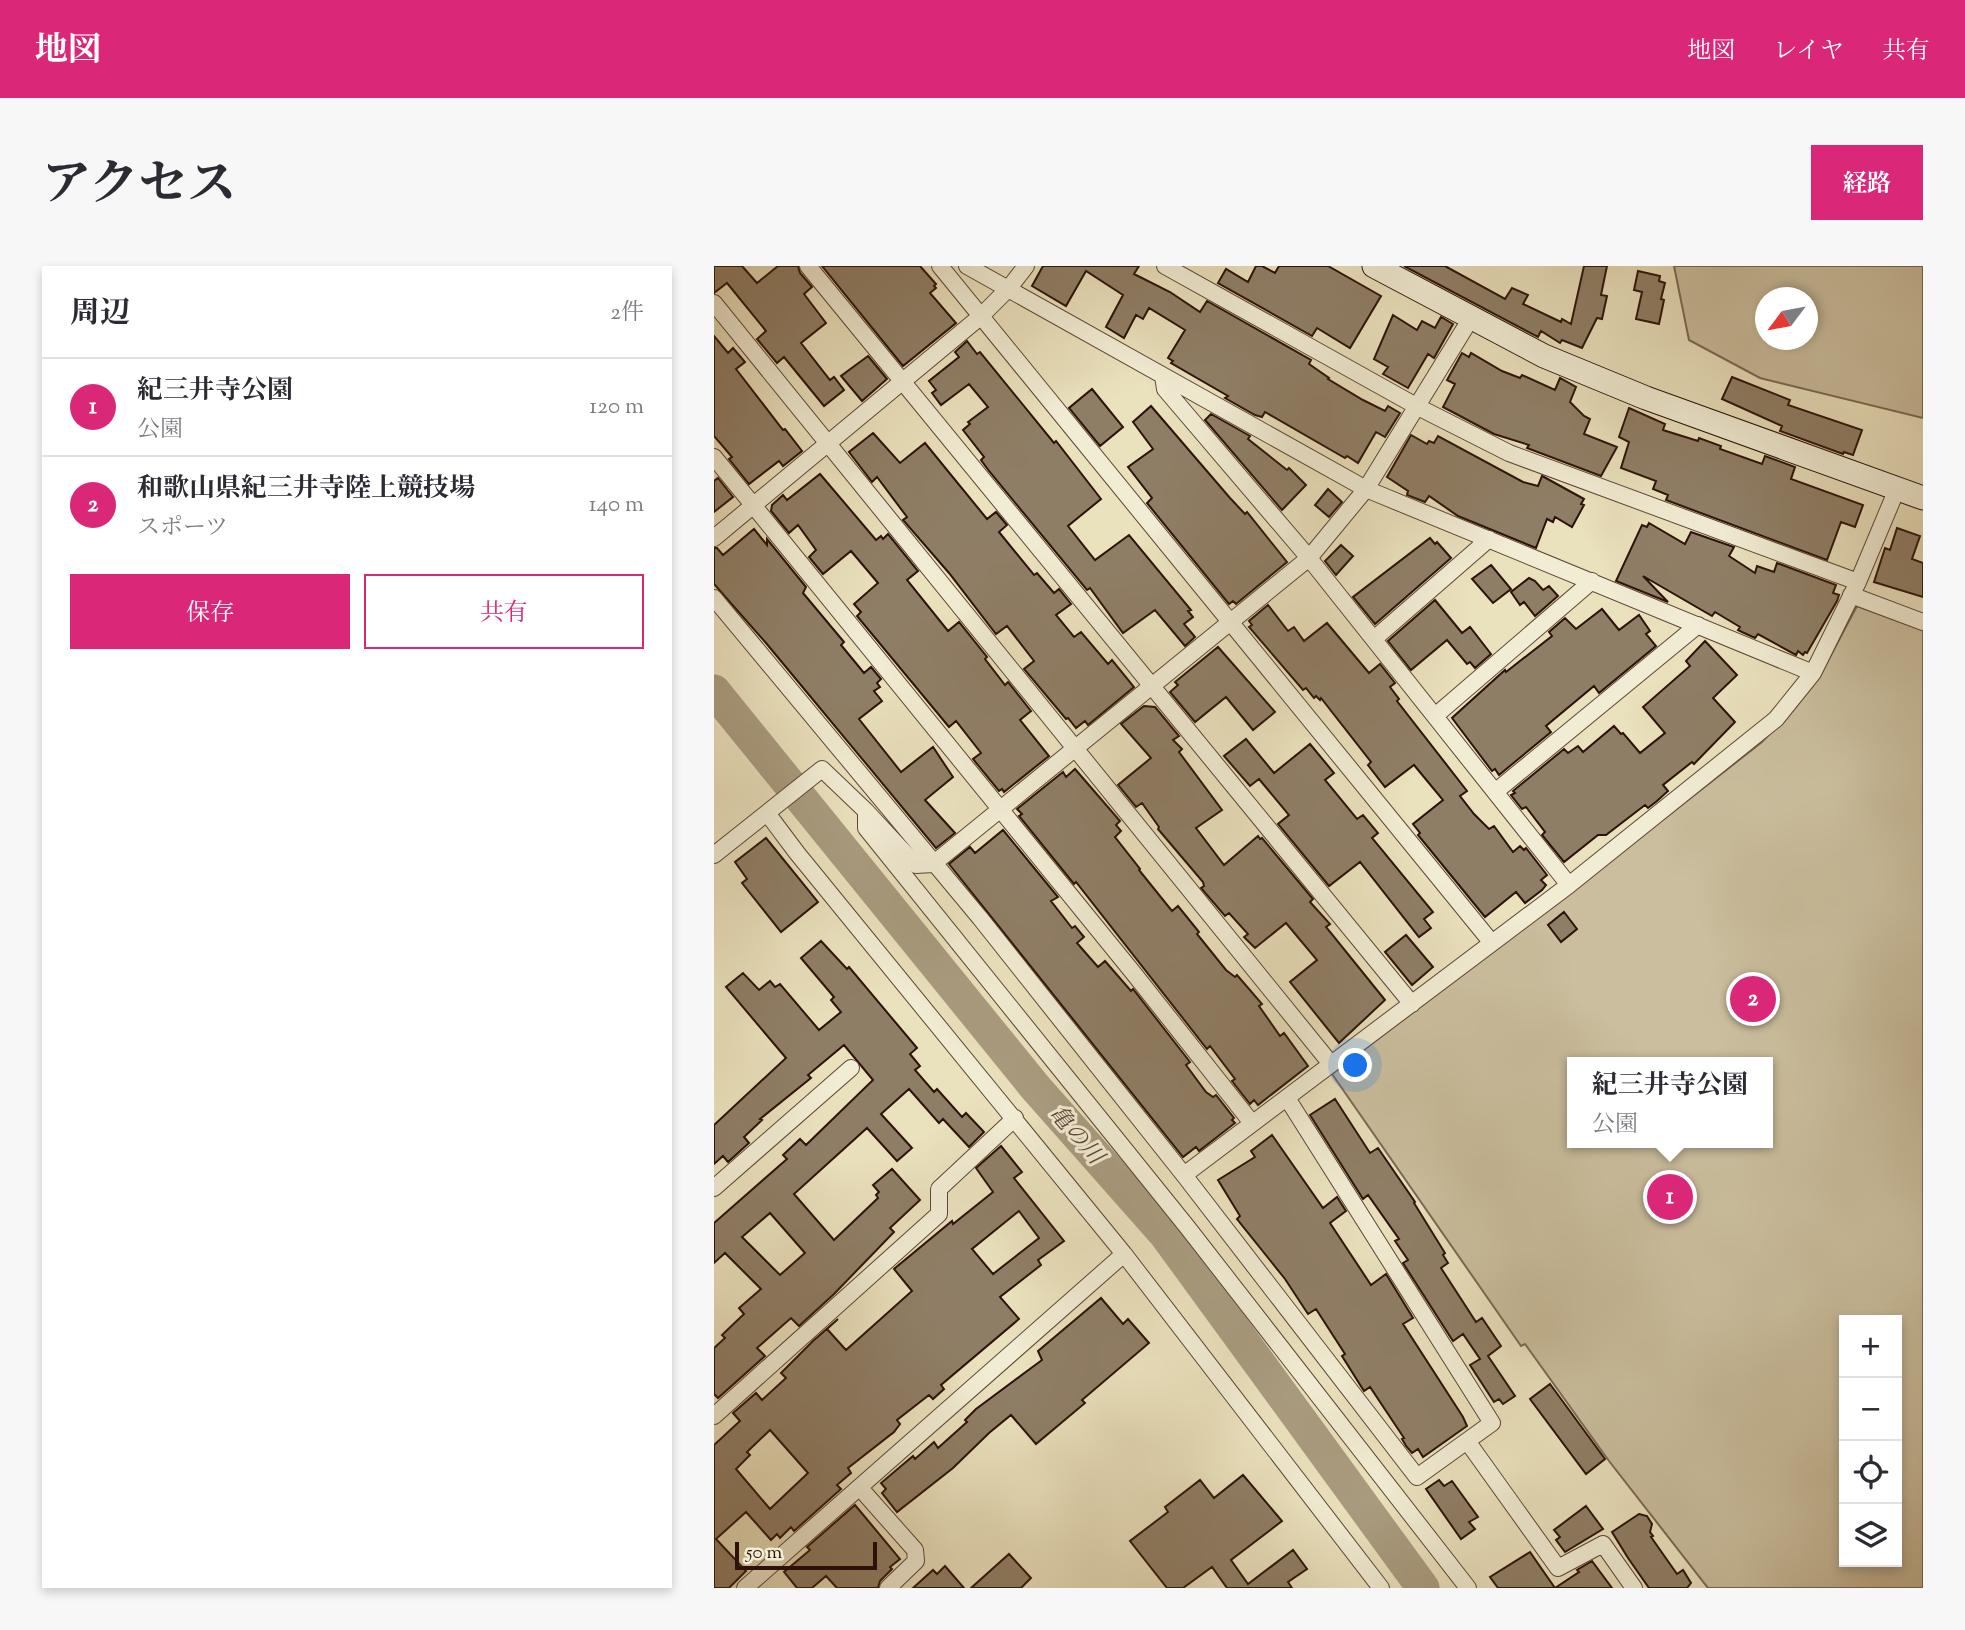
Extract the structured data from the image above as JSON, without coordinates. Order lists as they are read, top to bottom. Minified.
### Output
{"water":["亀の川"],"scale_bar":"50 m","north":"bottom left","page":{"header":"地図","nav":["地図","レイヤ","共有"],"title":"アクセス","buttons":["経路",["保存","共有"]],"heading":["周辺","2件"],"list":[{"mark":"1","name":"紀三井寺公園","note":"公園","value":"120 m"},{"mark":"2","name":"和歌山県紀三井寺陸上競技場","note":"スポーツ","value":"140 m"}],"pins":["2","1"],"popup":["紀三井寺公園","公園"],"map_buttons":["+","−"],"scale":"50 m"}}
